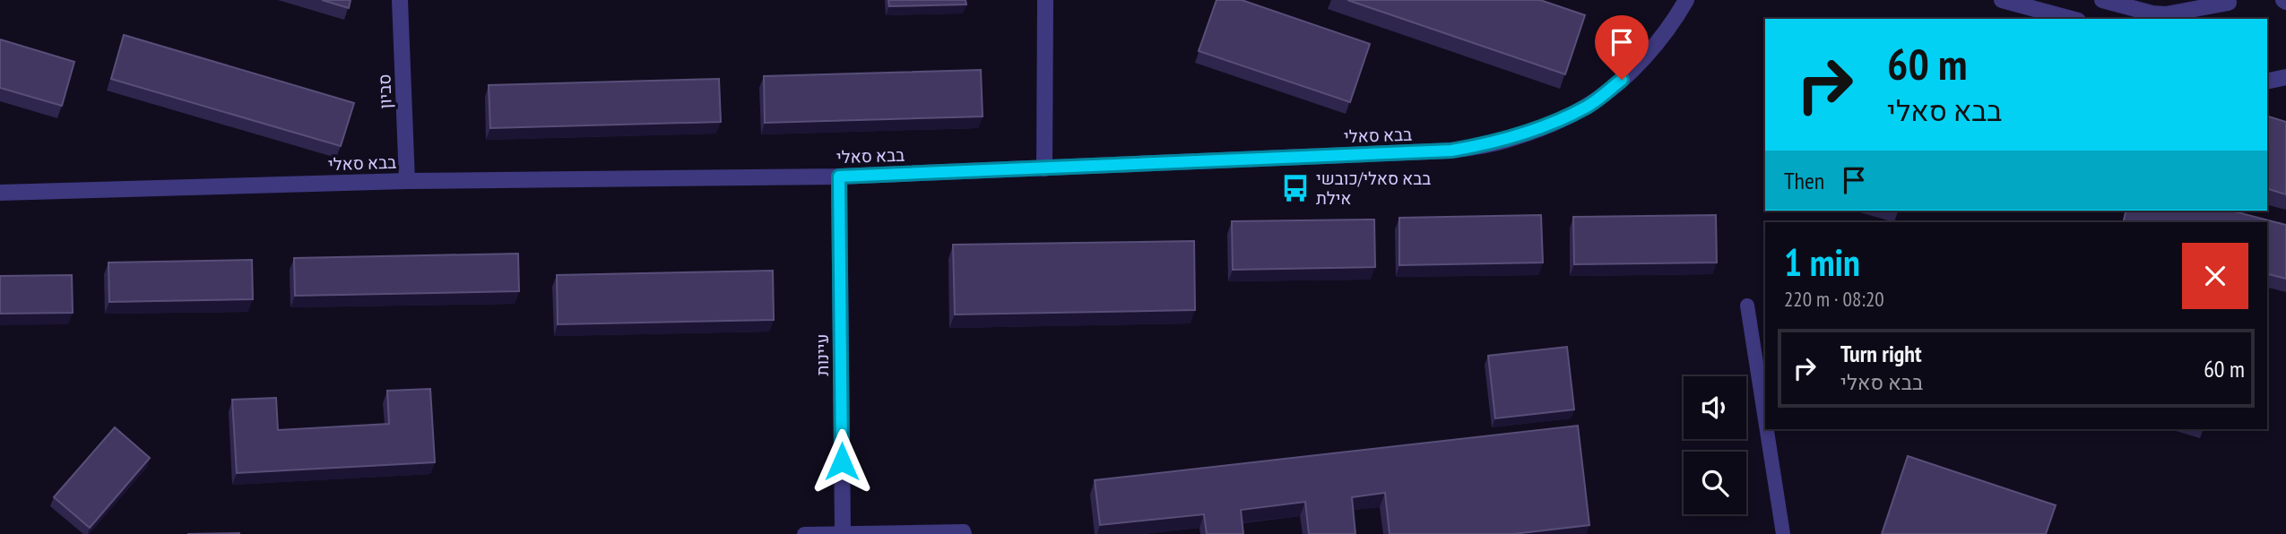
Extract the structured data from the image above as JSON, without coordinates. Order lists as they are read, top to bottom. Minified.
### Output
{"streets":{"street":["סביון","בבא סאלי","עיינות"]},"crossings":[["סביון","בבא סאלי"],["בבא סאלי","עיינות"]],"places":{"bus stop":["בבא סאלי/כובשי אילת"]},"page":{"turn":["60 m","בבא סאלי"],"then":"Then","heading":["1 min","220 m · 08:20"],"list":[{"name":"Turn right","note":"בבא סאלי","value":"60 m"}]}}
